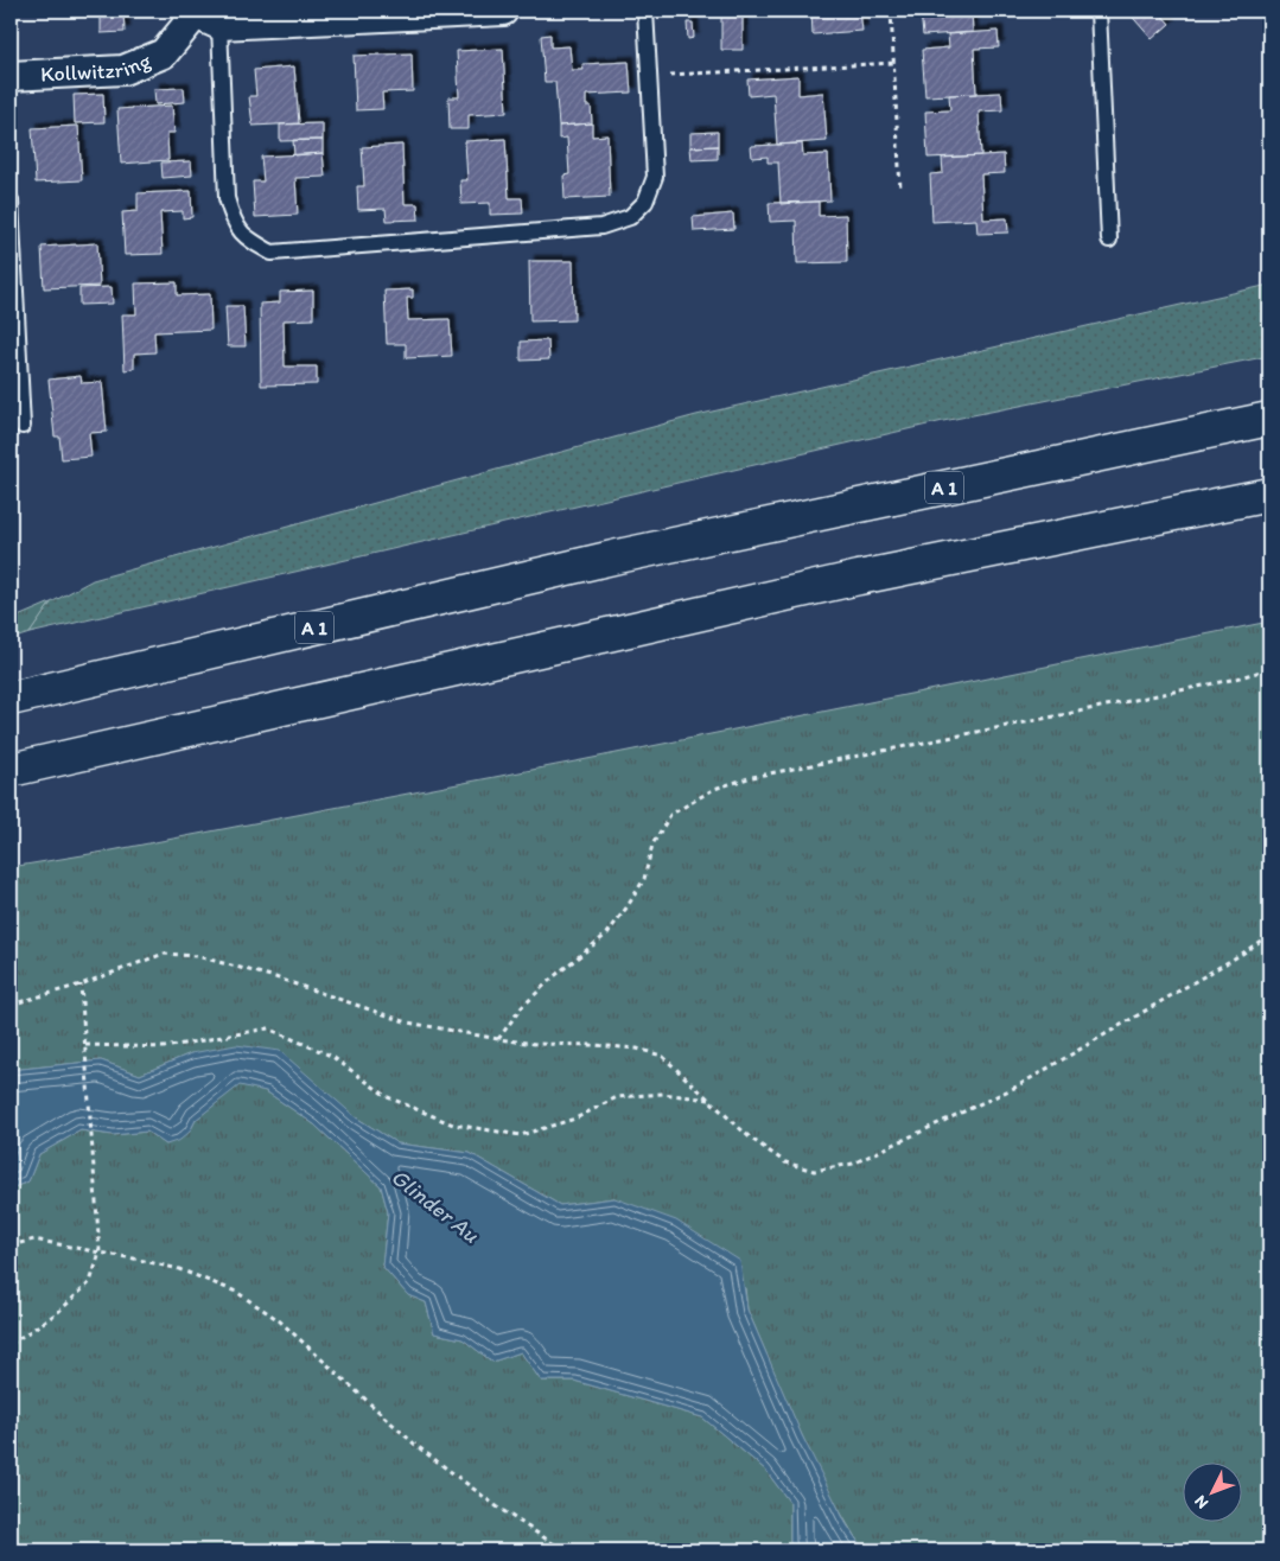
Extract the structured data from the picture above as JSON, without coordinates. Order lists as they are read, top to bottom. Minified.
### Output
{"streets":{"highway":["A 1"],"street":["Kollwitzring"]},"water":["Glinder Au"],"north":"bottom left"}
